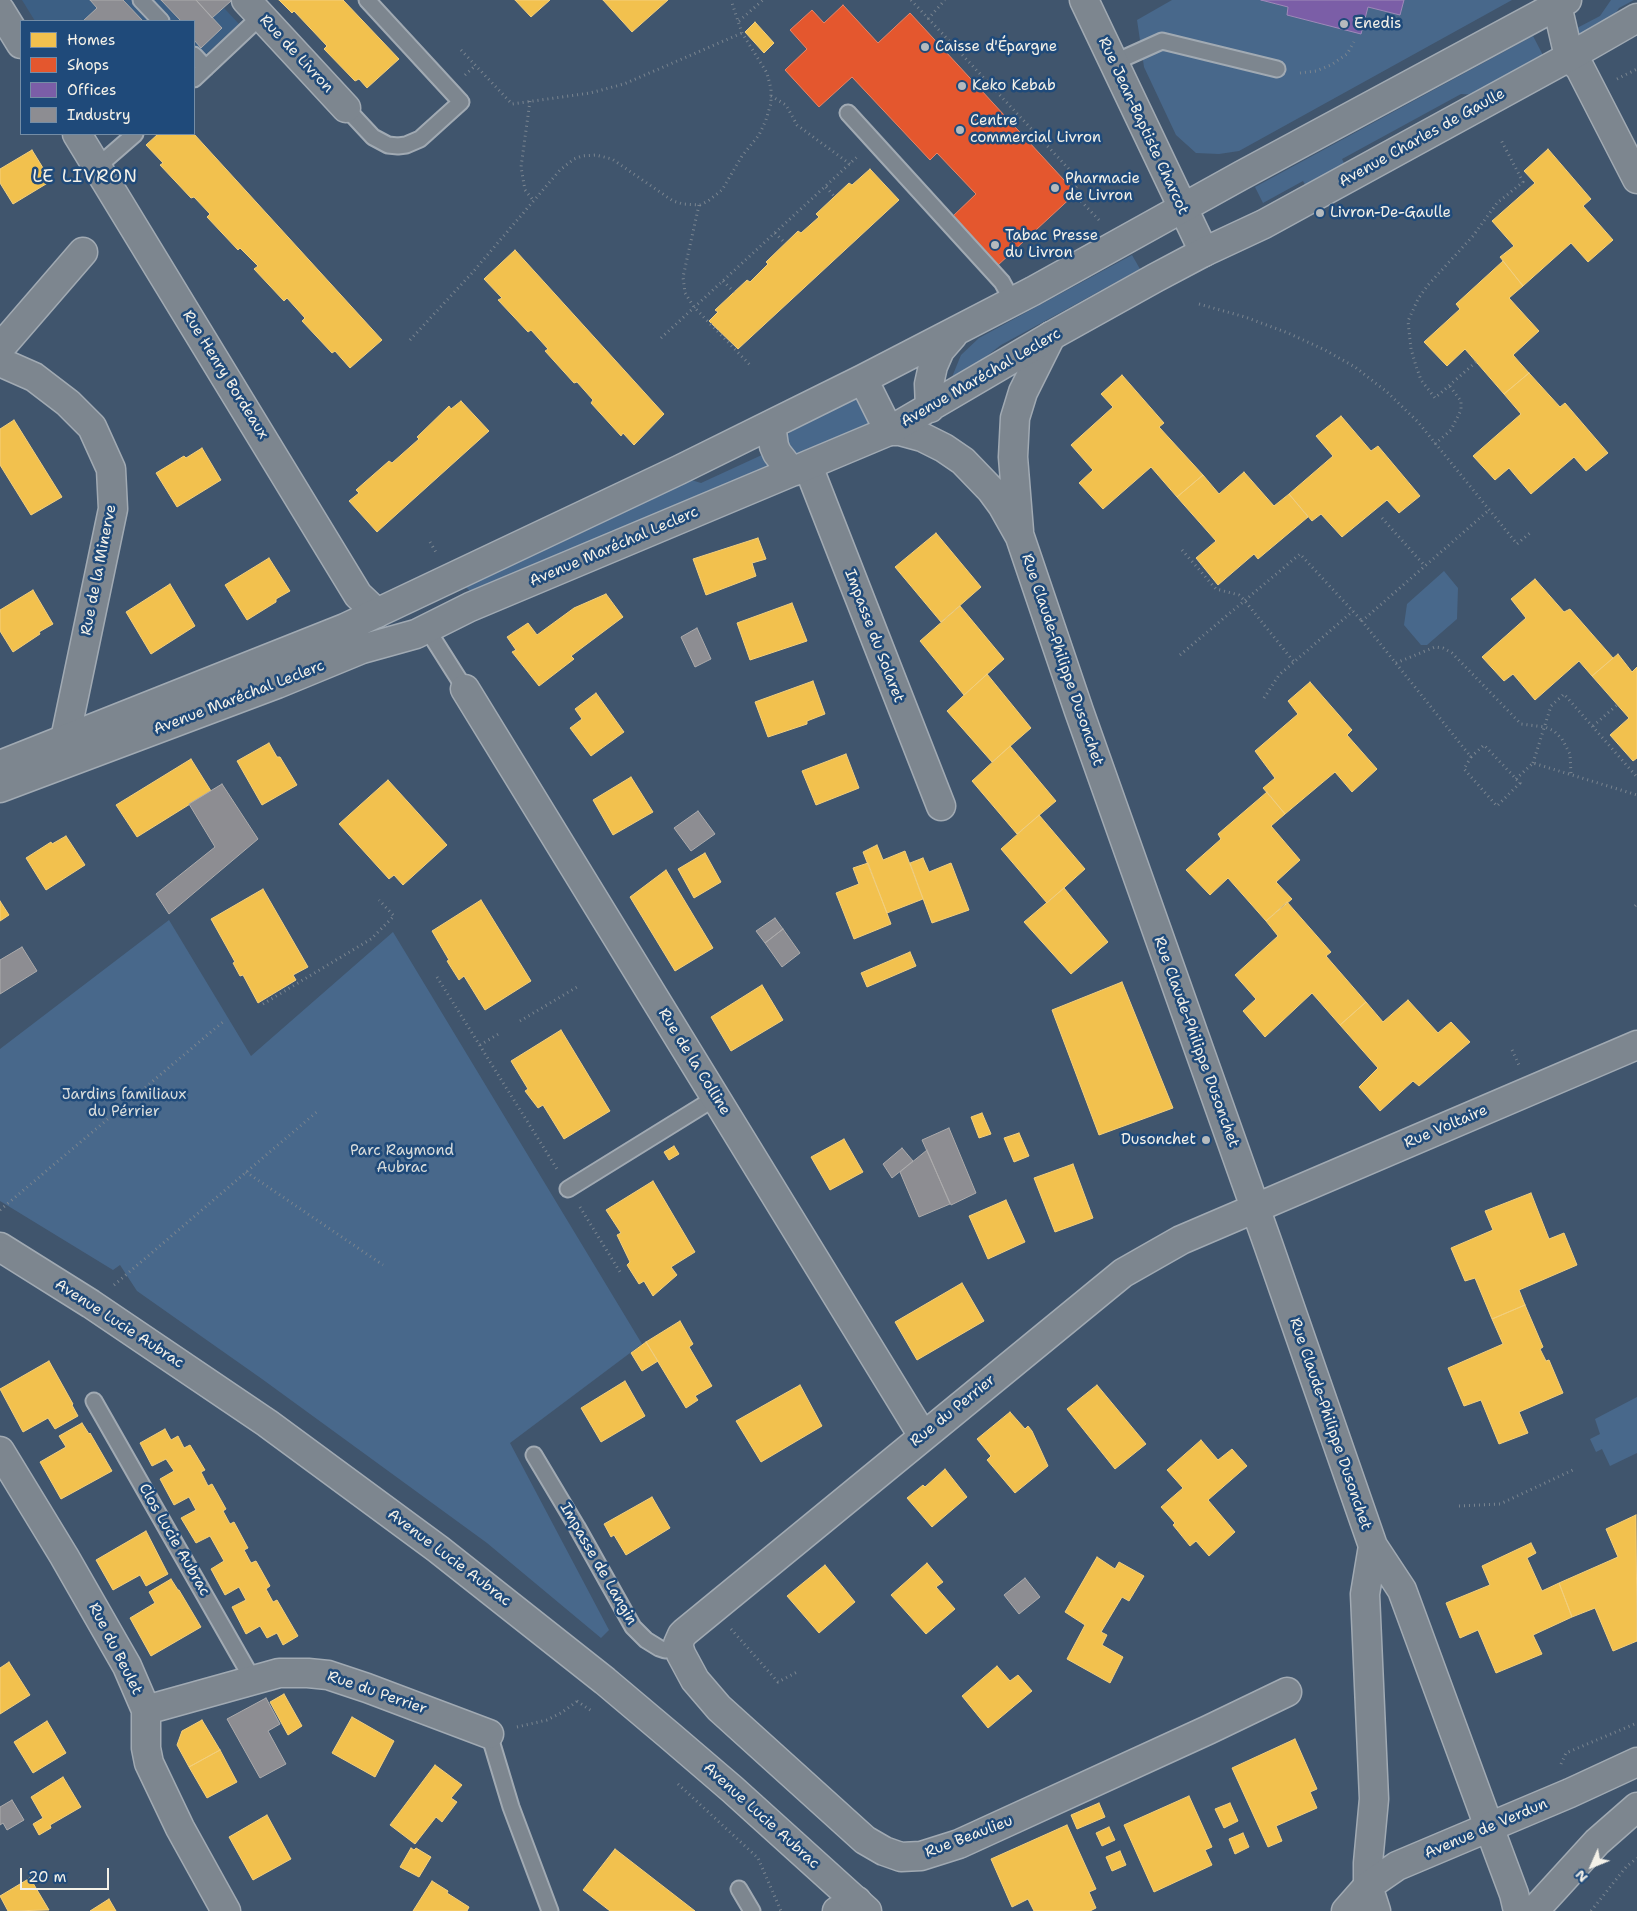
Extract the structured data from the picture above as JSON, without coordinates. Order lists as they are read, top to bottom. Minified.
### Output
{"streets":{"street":["Rue de Livron","Rue Jean-Baptiste Charcot","Avenue Charles de Gaulle","Rue Henry Bordeaux","Avenue Maréchal Leclerc","Rue de la Minerve","Impasse du Solaret","Rue Claude-Philippe Dusonchet","Rue de la Colline","Rue Voltaire","Avenue Lucie Aubrac","Rue du Perrier","Rue du Beulet","Avenue de Verdun","Rue Beaulieu"],"lane":["Clos Lucie Aubrac","Impasse de Langin"]},"crossings":[["Rue Jean-Baptiste Charcot","Avenue Charles de Gaulle"],["Rue Jean-Baptiste Charcot","Avenue Maréchal Leclerc"],["Avenue Charles de Gaulle","Avenue Maréchal Leclerc"],["Rue Henry Bordeaux","Avenue Maréchal Leclerc"],["Avenue Maréchal Leclerc","Rue de la Minerve"],["Avenue Maréchal Leclerc","Impasse du Solaret"],["Avenue Maréchal Leclerc","Rue Claude-Philippe Dusonchet"],["Rue Claude-Philippe Dusonchet","Rue Voltaire"],["Rue Claude-Philippe Dusonchet","Rue du Perrier"],["Rue Claude-Philippe Dusonchet","Avenue de Verdun"],["Rue de la Colline","Rue du Perrier"],["Rue Voltaire","Rue du Perrier"],["Rue du Perrier","Clos Lucie Aubrac"],["Rue du Perrier","Impasse de Langin"],["Rue du Perrier","Rue du Beulet"],["Rue du Perrier","Rue Beaulieu"],["Impasse de Langin","Rue Beaulieu"]],"districts":["LE LIVRON"],"parks":["Jardins familiaux du Pérrier","Parc Raymond Aubrac"],"places":["Enedis","Caisse d'Épargne","Keko Kebab","Centre commercial Livron","Pharmacie de Livron","Livron-De-Gaulle","Tabac Presse du Livron","Dusonchet"],"legend":["Homes","Shops","Offices","Industry"],"scale_bar":"20 m","north":"bottom left"}
